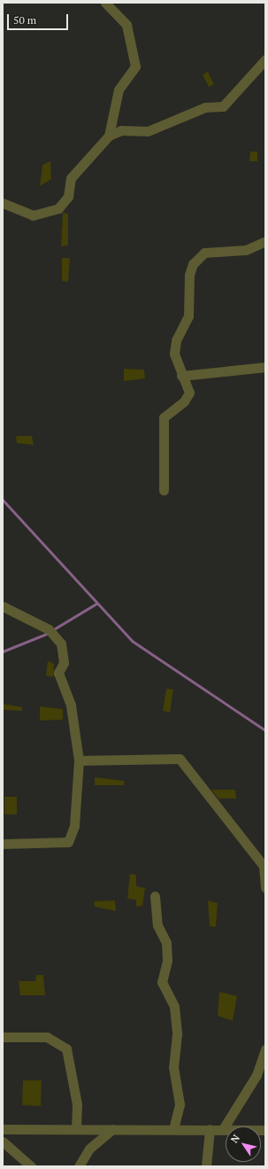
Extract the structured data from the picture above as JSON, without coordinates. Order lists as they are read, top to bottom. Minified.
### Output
{"scale_bar":"50 m","north":"top left"}
